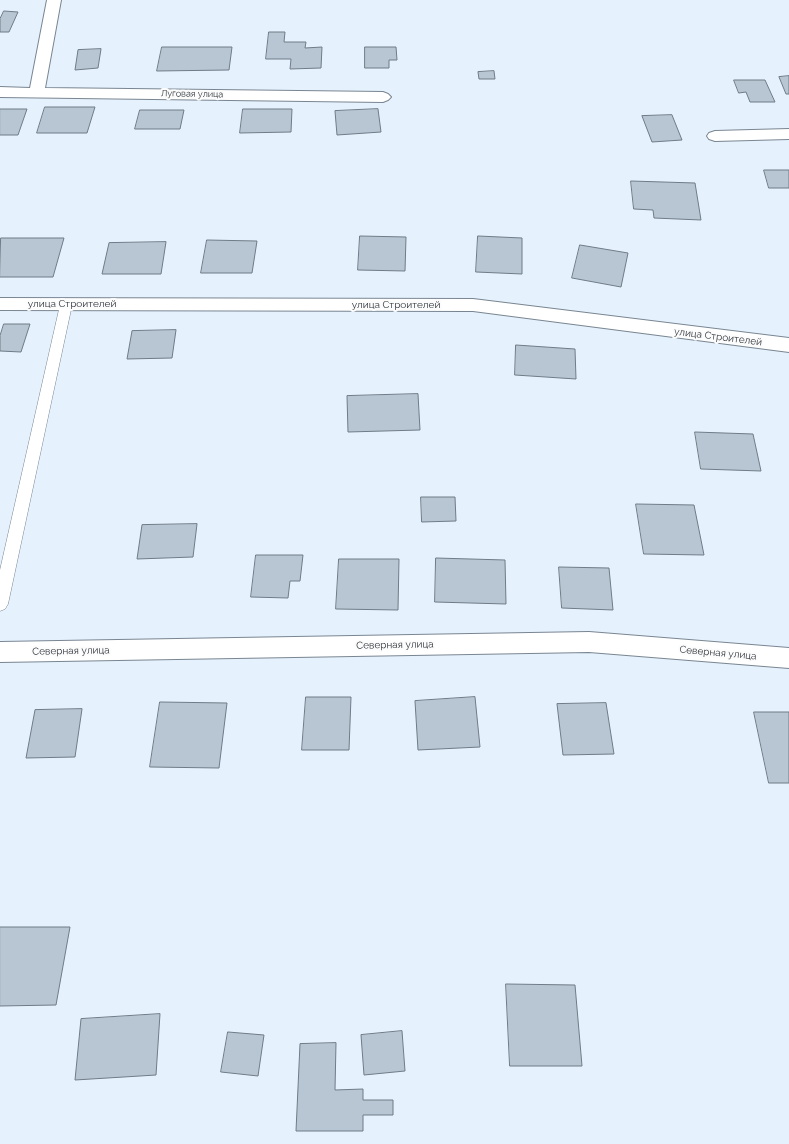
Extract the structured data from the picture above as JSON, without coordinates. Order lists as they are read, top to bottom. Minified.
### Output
{"streets":{"street":["Луговая улица","улица Строителей","Северная улица"]}}
